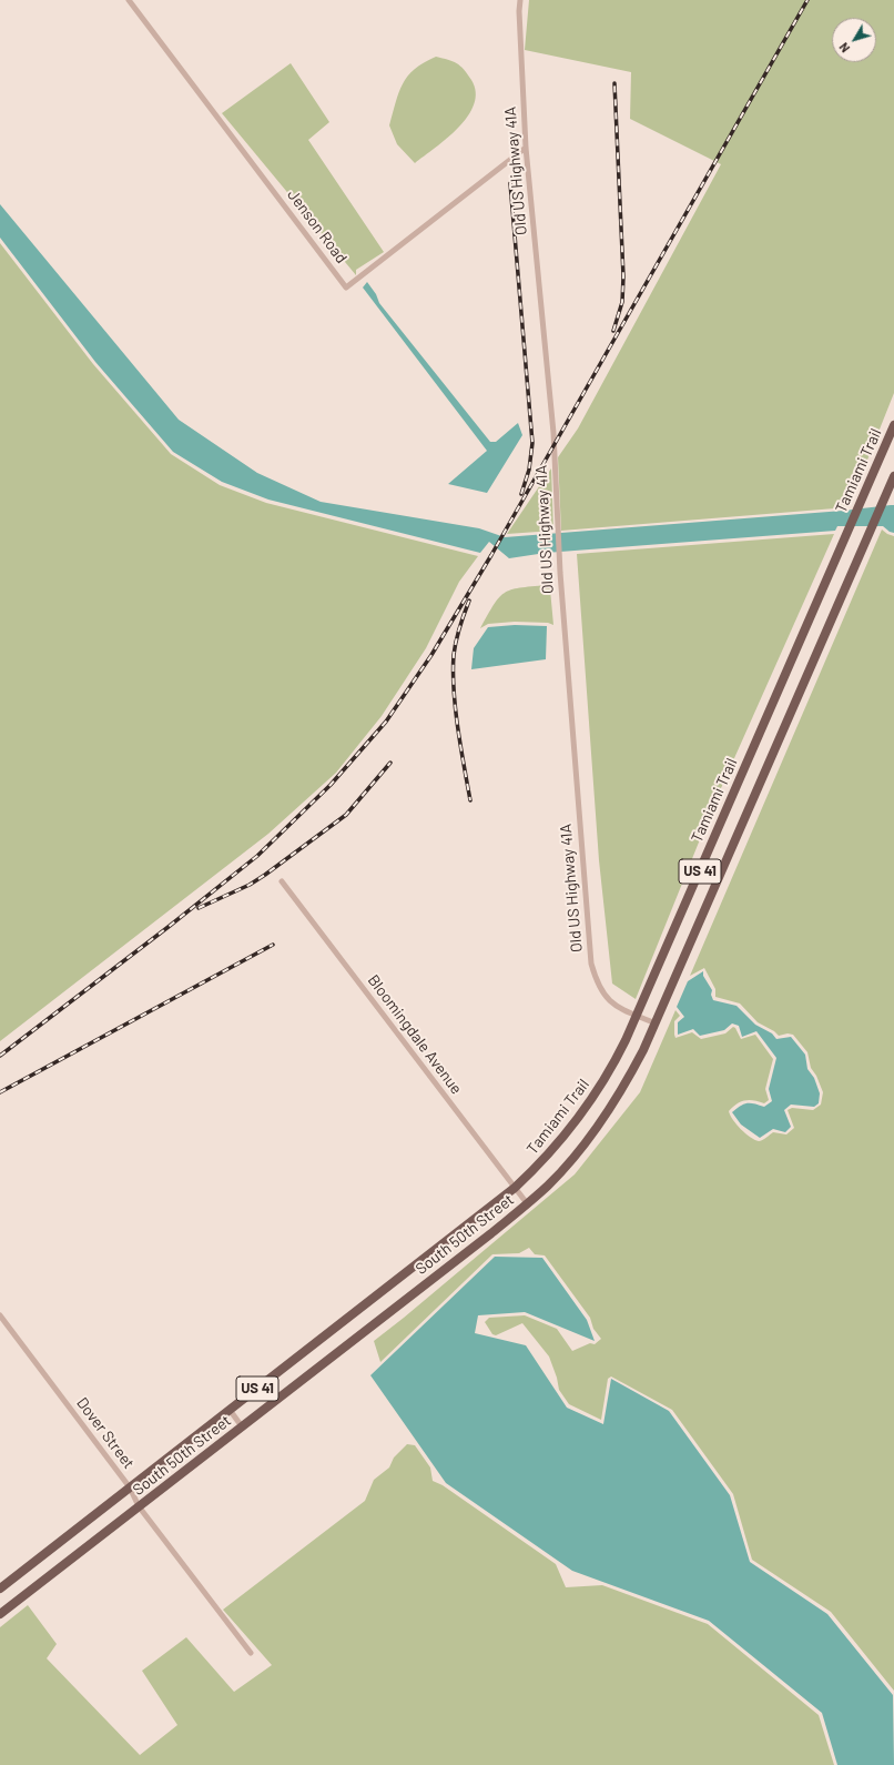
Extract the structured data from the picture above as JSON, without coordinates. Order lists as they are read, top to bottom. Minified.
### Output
{"streets":{"main road":["Tamiami Trail","US 41","South 50th Street"],"street":["Old US Highway 41A","Jenson Road","Bloomingdale Avenue","Dover Street"]},"crossings":[["Old US Highway 41A","Jenson Road"],["Old US Highway 41A","Tamiami Trail"],["Old US Highway 41A","US 41"],["Tamiami Trail","Bloomingdale Avenue"],["Tamiami Trail","South 50th Street"],["US 41","Bloomingdale Avenue"],["US 41","South 50th Street"],["Bloomingdale Avenue","South 50th Street"],["South 50th Street","Dover Street"]],"north":"bottom left"}
